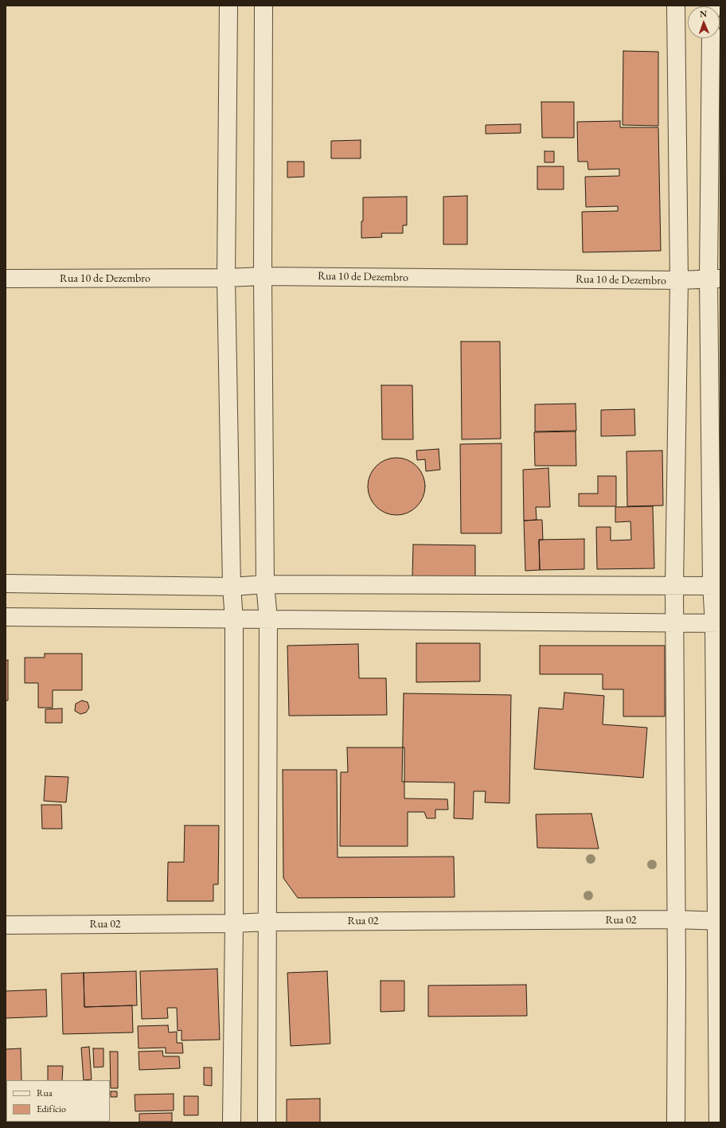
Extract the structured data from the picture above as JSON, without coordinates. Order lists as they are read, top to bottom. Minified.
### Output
{"streets":{"street":["Rua 10 de Dezembro","Rua 02"]},"legend":["Rua","Edifício"],"north":"top"}
